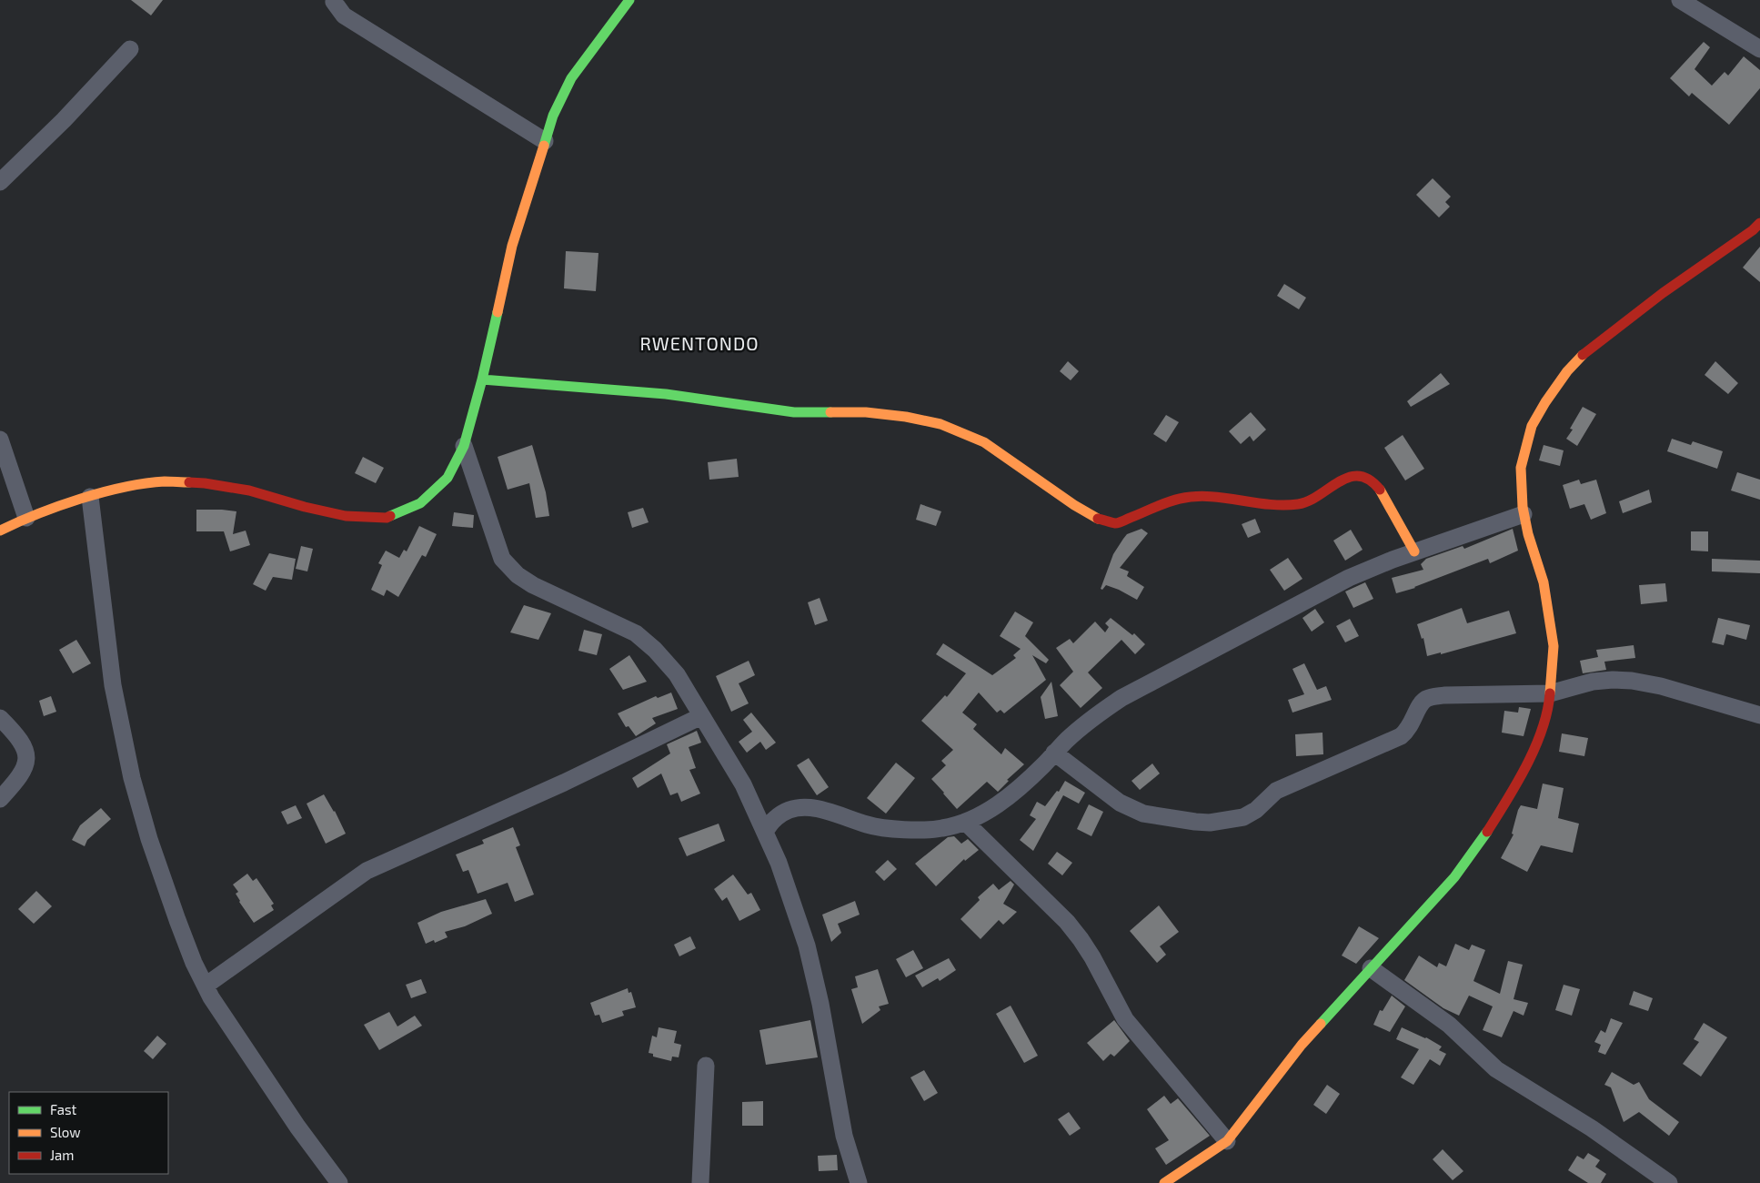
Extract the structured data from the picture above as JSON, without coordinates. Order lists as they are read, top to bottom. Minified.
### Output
{"districts":["RWENTONDO"],"legend":["Fast","Slow","Jam"]}
